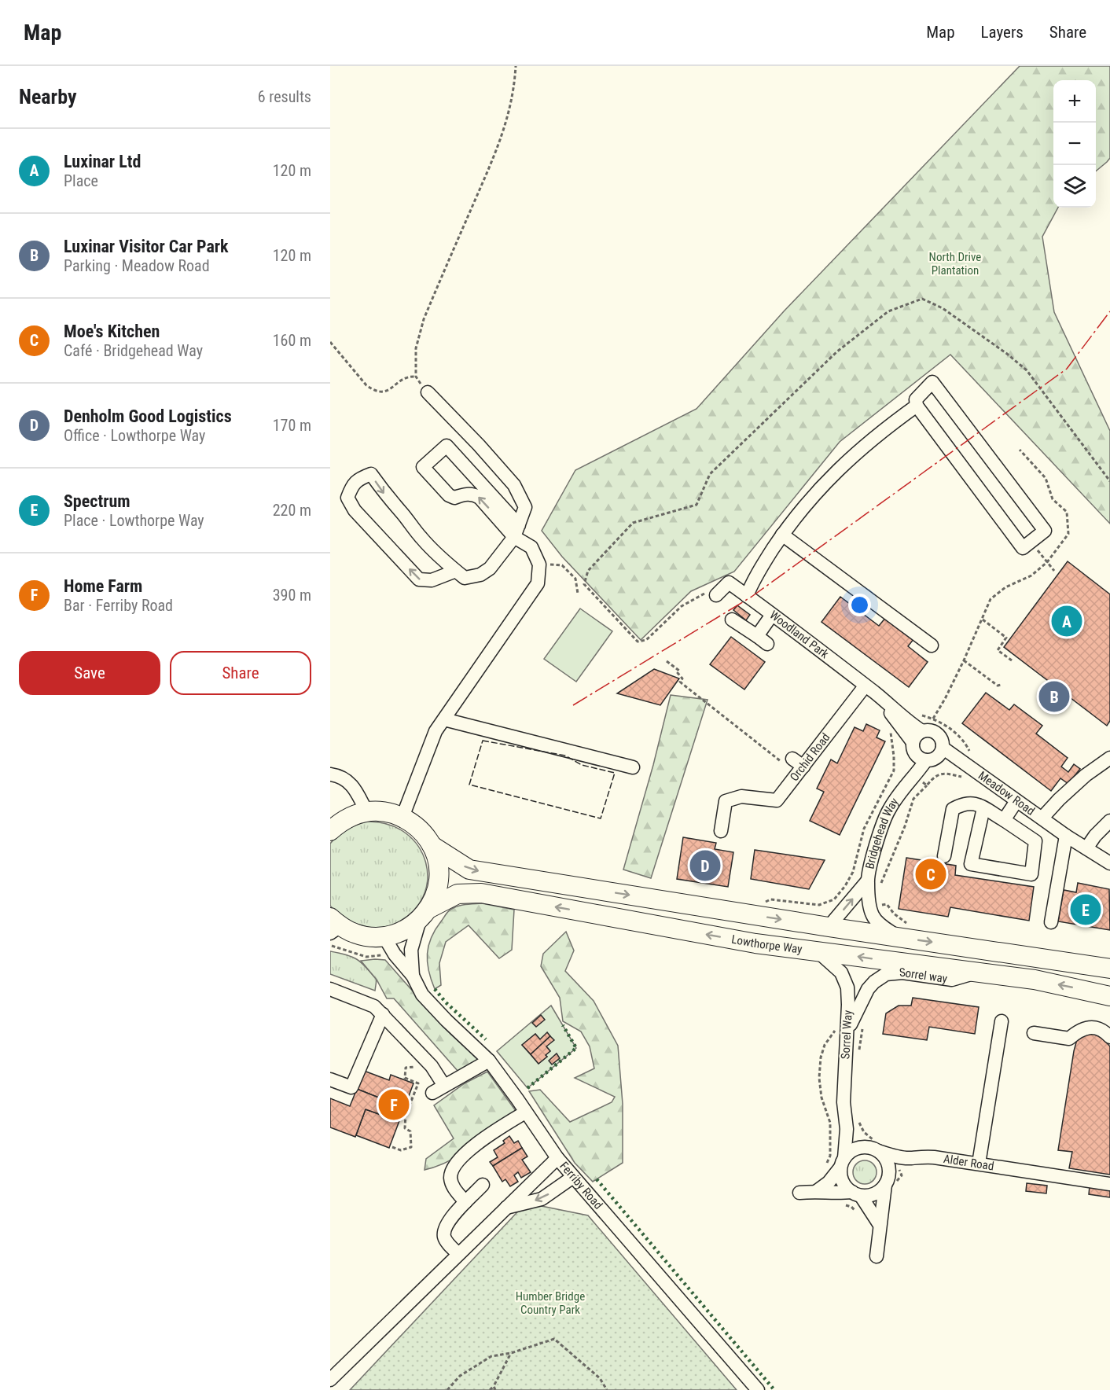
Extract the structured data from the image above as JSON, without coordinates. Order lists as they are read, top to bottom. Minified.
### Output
{"streets":{"highway":["Lowthorpe Way"],"street":["Woodland Park","Orchid Road","Meadow Road","Bridgehead Way","Sorrel way","Sorrel Way","Alder Road","Ferriby Road"]},"crossings":[["Woodland Park","Orchid Road"],["Woodland Park","Meadow Road"],["Woodland Park","Bridgehead Way"],["Meadow Road","Bridgehead Way"],["Lowthorpe Way","Sorrel way"],["Lowthorpe Way","Sorrel Way"],["Lowthorpe Way","Ferriby Road"],["Sorrel way","Sorrel Way"],["Sorrel Way","Alder Road"]],"parks":["North Drive Plantation","Humber Bridge Country Park"],"page":{"header":"Map","nav":["Map","Layers","Share"],"heading":["Nearby","6 results"],"map_buttons":["+","−"],"list":[{"mark":"A","name":"Luxinar Ltd","note":"Place","value":"120 m"},{"mark":"B","name":"Luxinar Visitor Car Park","note":"Parking · Meadow Road","value":"120 m"},{"mark":"C","name":"Moe's Kitchen","note":"Café · Bridgehead Way","value":"160 m"},{"mark":"D","name":"Denholm Good Logistics","note":"Office · Lowthorpe Way","value":"170 m"},{"mark":"E","name":"Spectrum","note":"Place · Lowthorpe Way","value":"220 m"},{"mark":"F","name":"Home Farm","note":"Bar · Ferriby Road","value":"390 m"}],"pins":["A","B","D","C","E","F"],"buttons":["Save","Share"]}}
